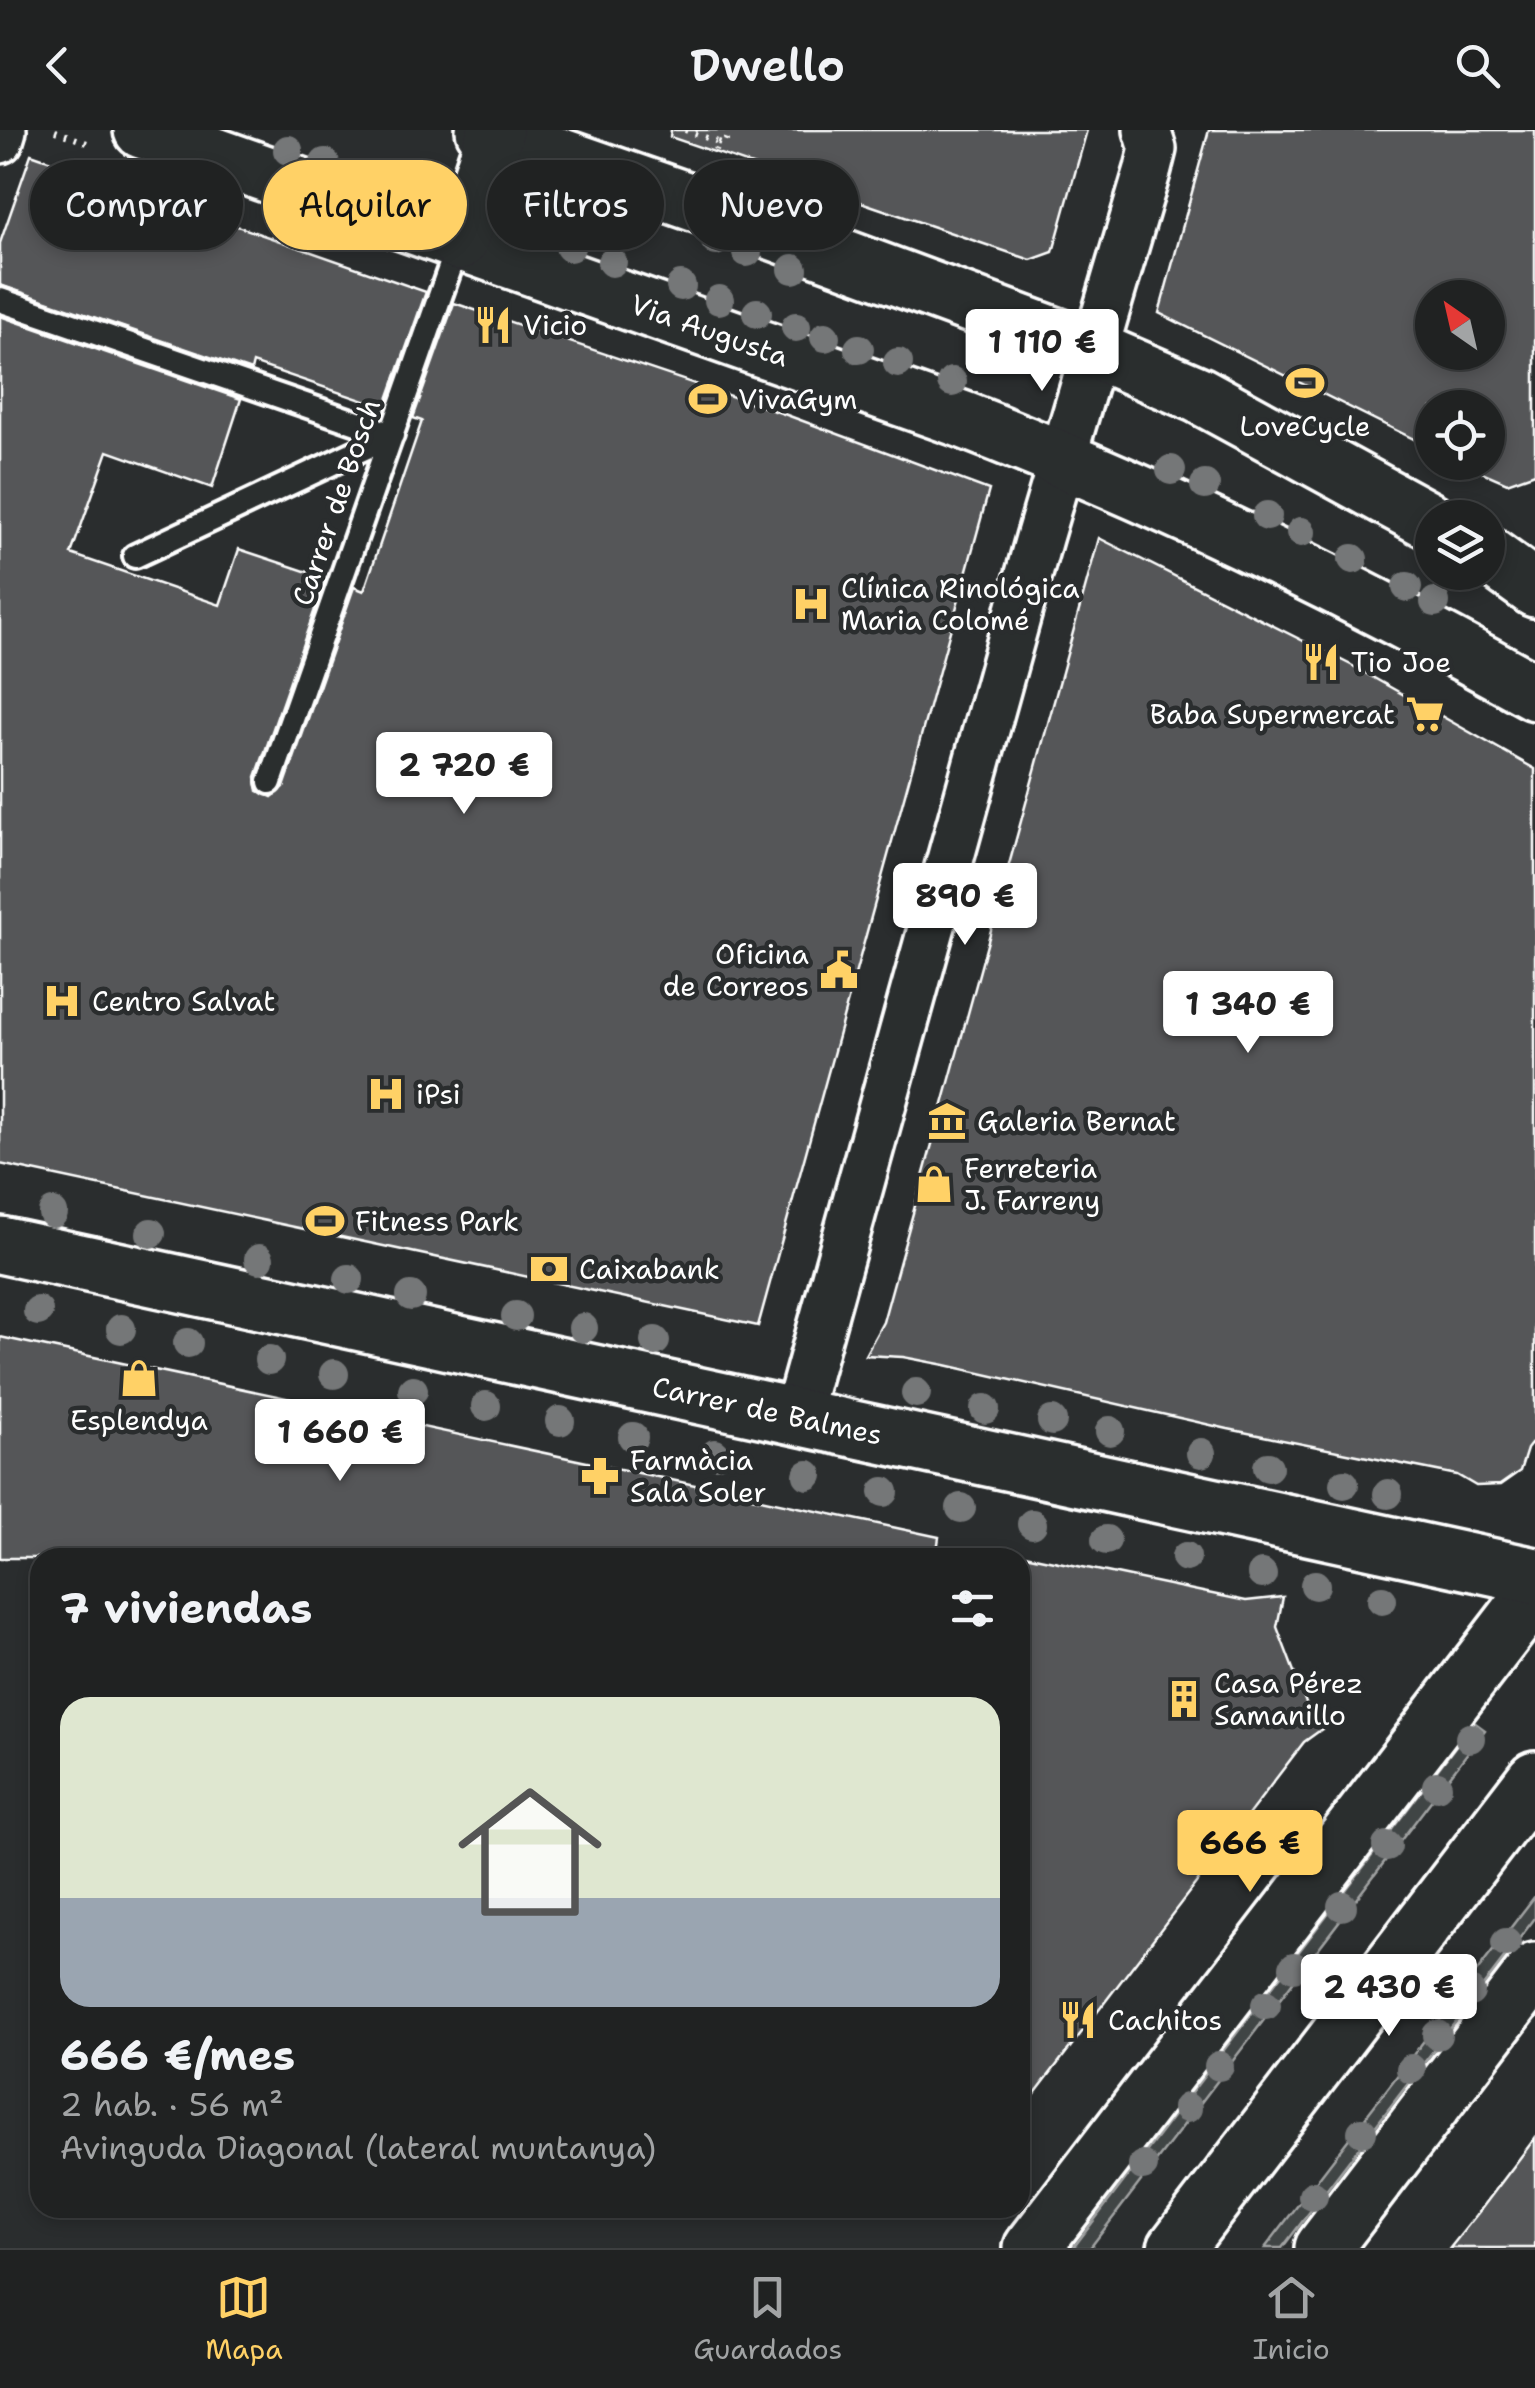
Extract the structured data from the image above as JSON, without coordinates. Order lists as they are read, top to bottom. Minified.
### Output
{"streets":{"main road":["Via Augusta","Carrer de Balmes"],"lane":["Carrer de Bosch"]},"places":{"restaurant":["Vicio","Tio Joe","Cachitos"],"sports":["LoveCycle","VivaGym","Fitness Park"],"hospital":["Clínica Rinológica Maria Colomé","Centro Salvat","iPsi"],"supermarket":["Baba Supermercat"],"public building":["Oficina de Correos"],"museum":["Galeria Bernat"],"shop":["Ferreteria J. Farreny","Esplendya"],"bank":["Caixabank"],"pharmacy":["Farmàcia Sala Soler"],"building":["Casa Pérez Samanillo"]},"north":"top left","page":{"header":"Dwello","chip":["Comprar","Alquilar","Filtros","Nuevo"],"price":["1 110 €","2 720 €","890 €","1 340 €","1 660 €","666 €","2 430 €"],"heading":"7 viviendas","list":[{"name":"666 €/mes","note":"2 hab. · 56 m² · Avinguda Diagonal (lateral muntanya)"}],"tabs":["Mapa","Guardados","Inicio"]}}
